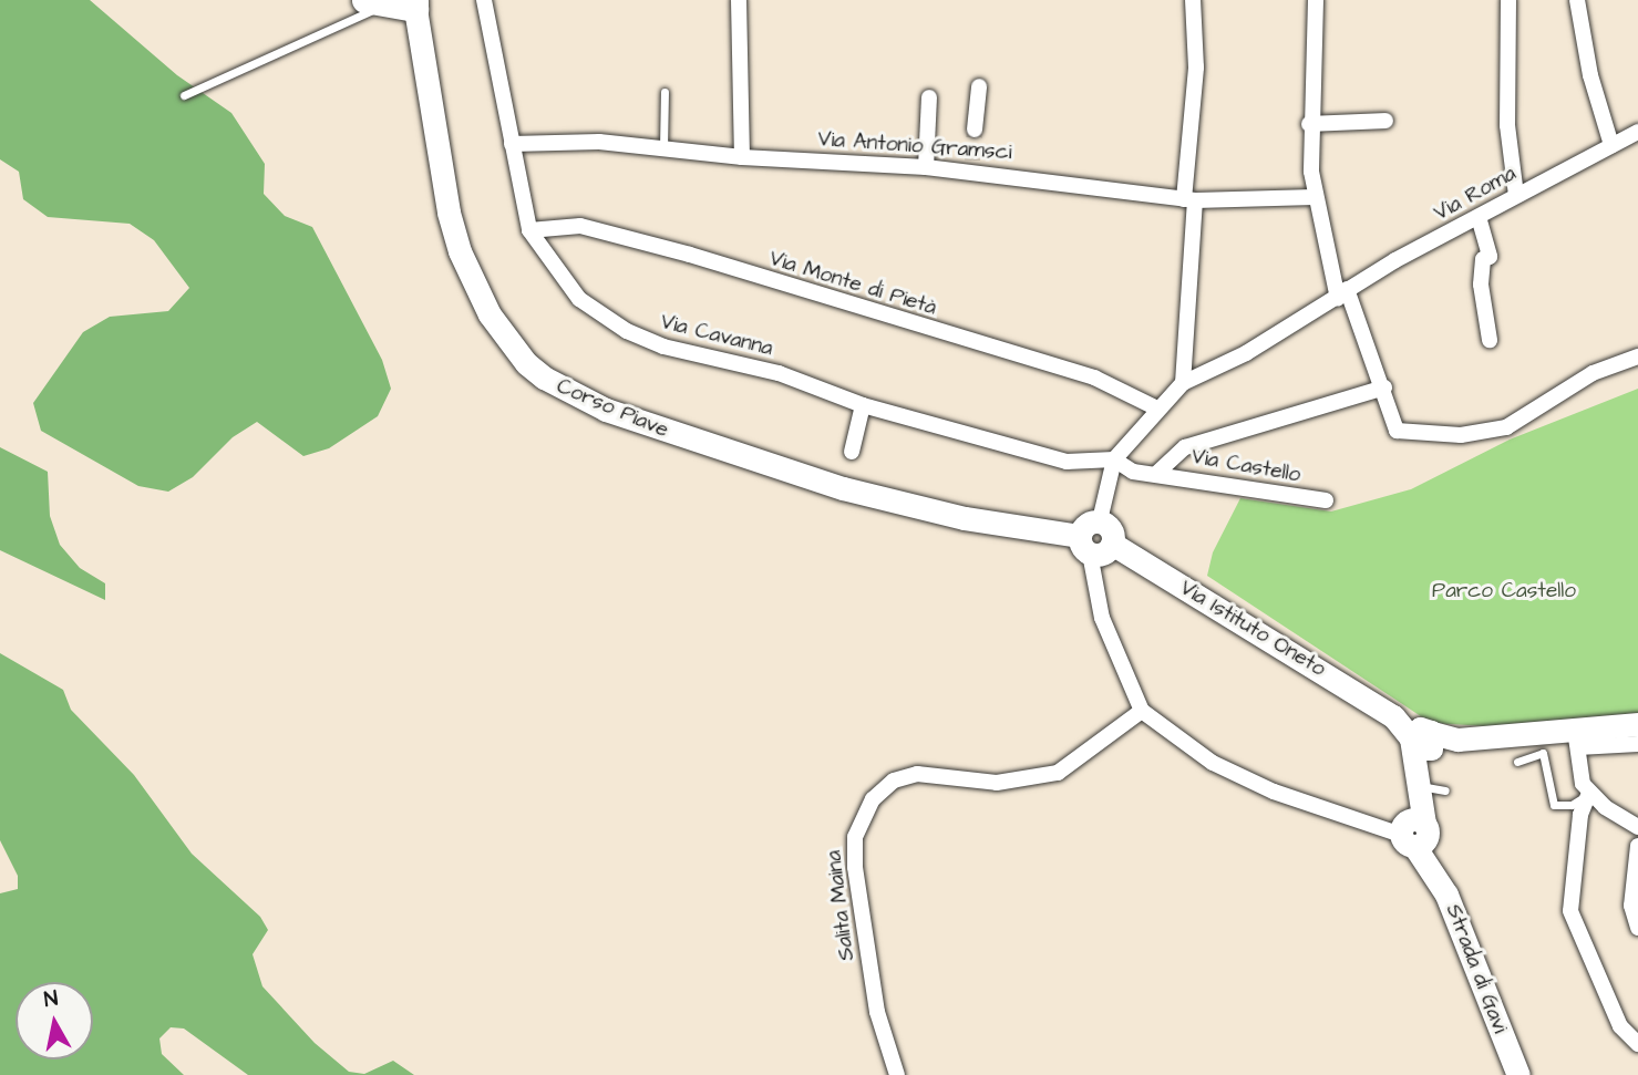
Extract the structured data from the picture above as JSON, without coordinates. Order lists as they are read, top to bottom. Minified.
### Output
{"streets":{"main road":["Corso Piave","Via Istituto Oneto","Strada di Gavi"],"street":["Via Antonio Gramsci","Via Roma","Via Monte di Pietà","Via Cavanna","Via Castello","Salita Maina"]},"crossings":[["Via Antonio Gramsci","Via Cavanna"],["Via Roma","Via Monte di Pietà"],["Via Roma","Via Cavanna"],["Via Roma","Via Castello"],["Via Monte di Pietà","Via Cavanna"],["Via Cavanna","Via Castello"],["Corso Piave","Via Istituto Oneto"]],"parks":["Parco Castello"],"north":"top"}
